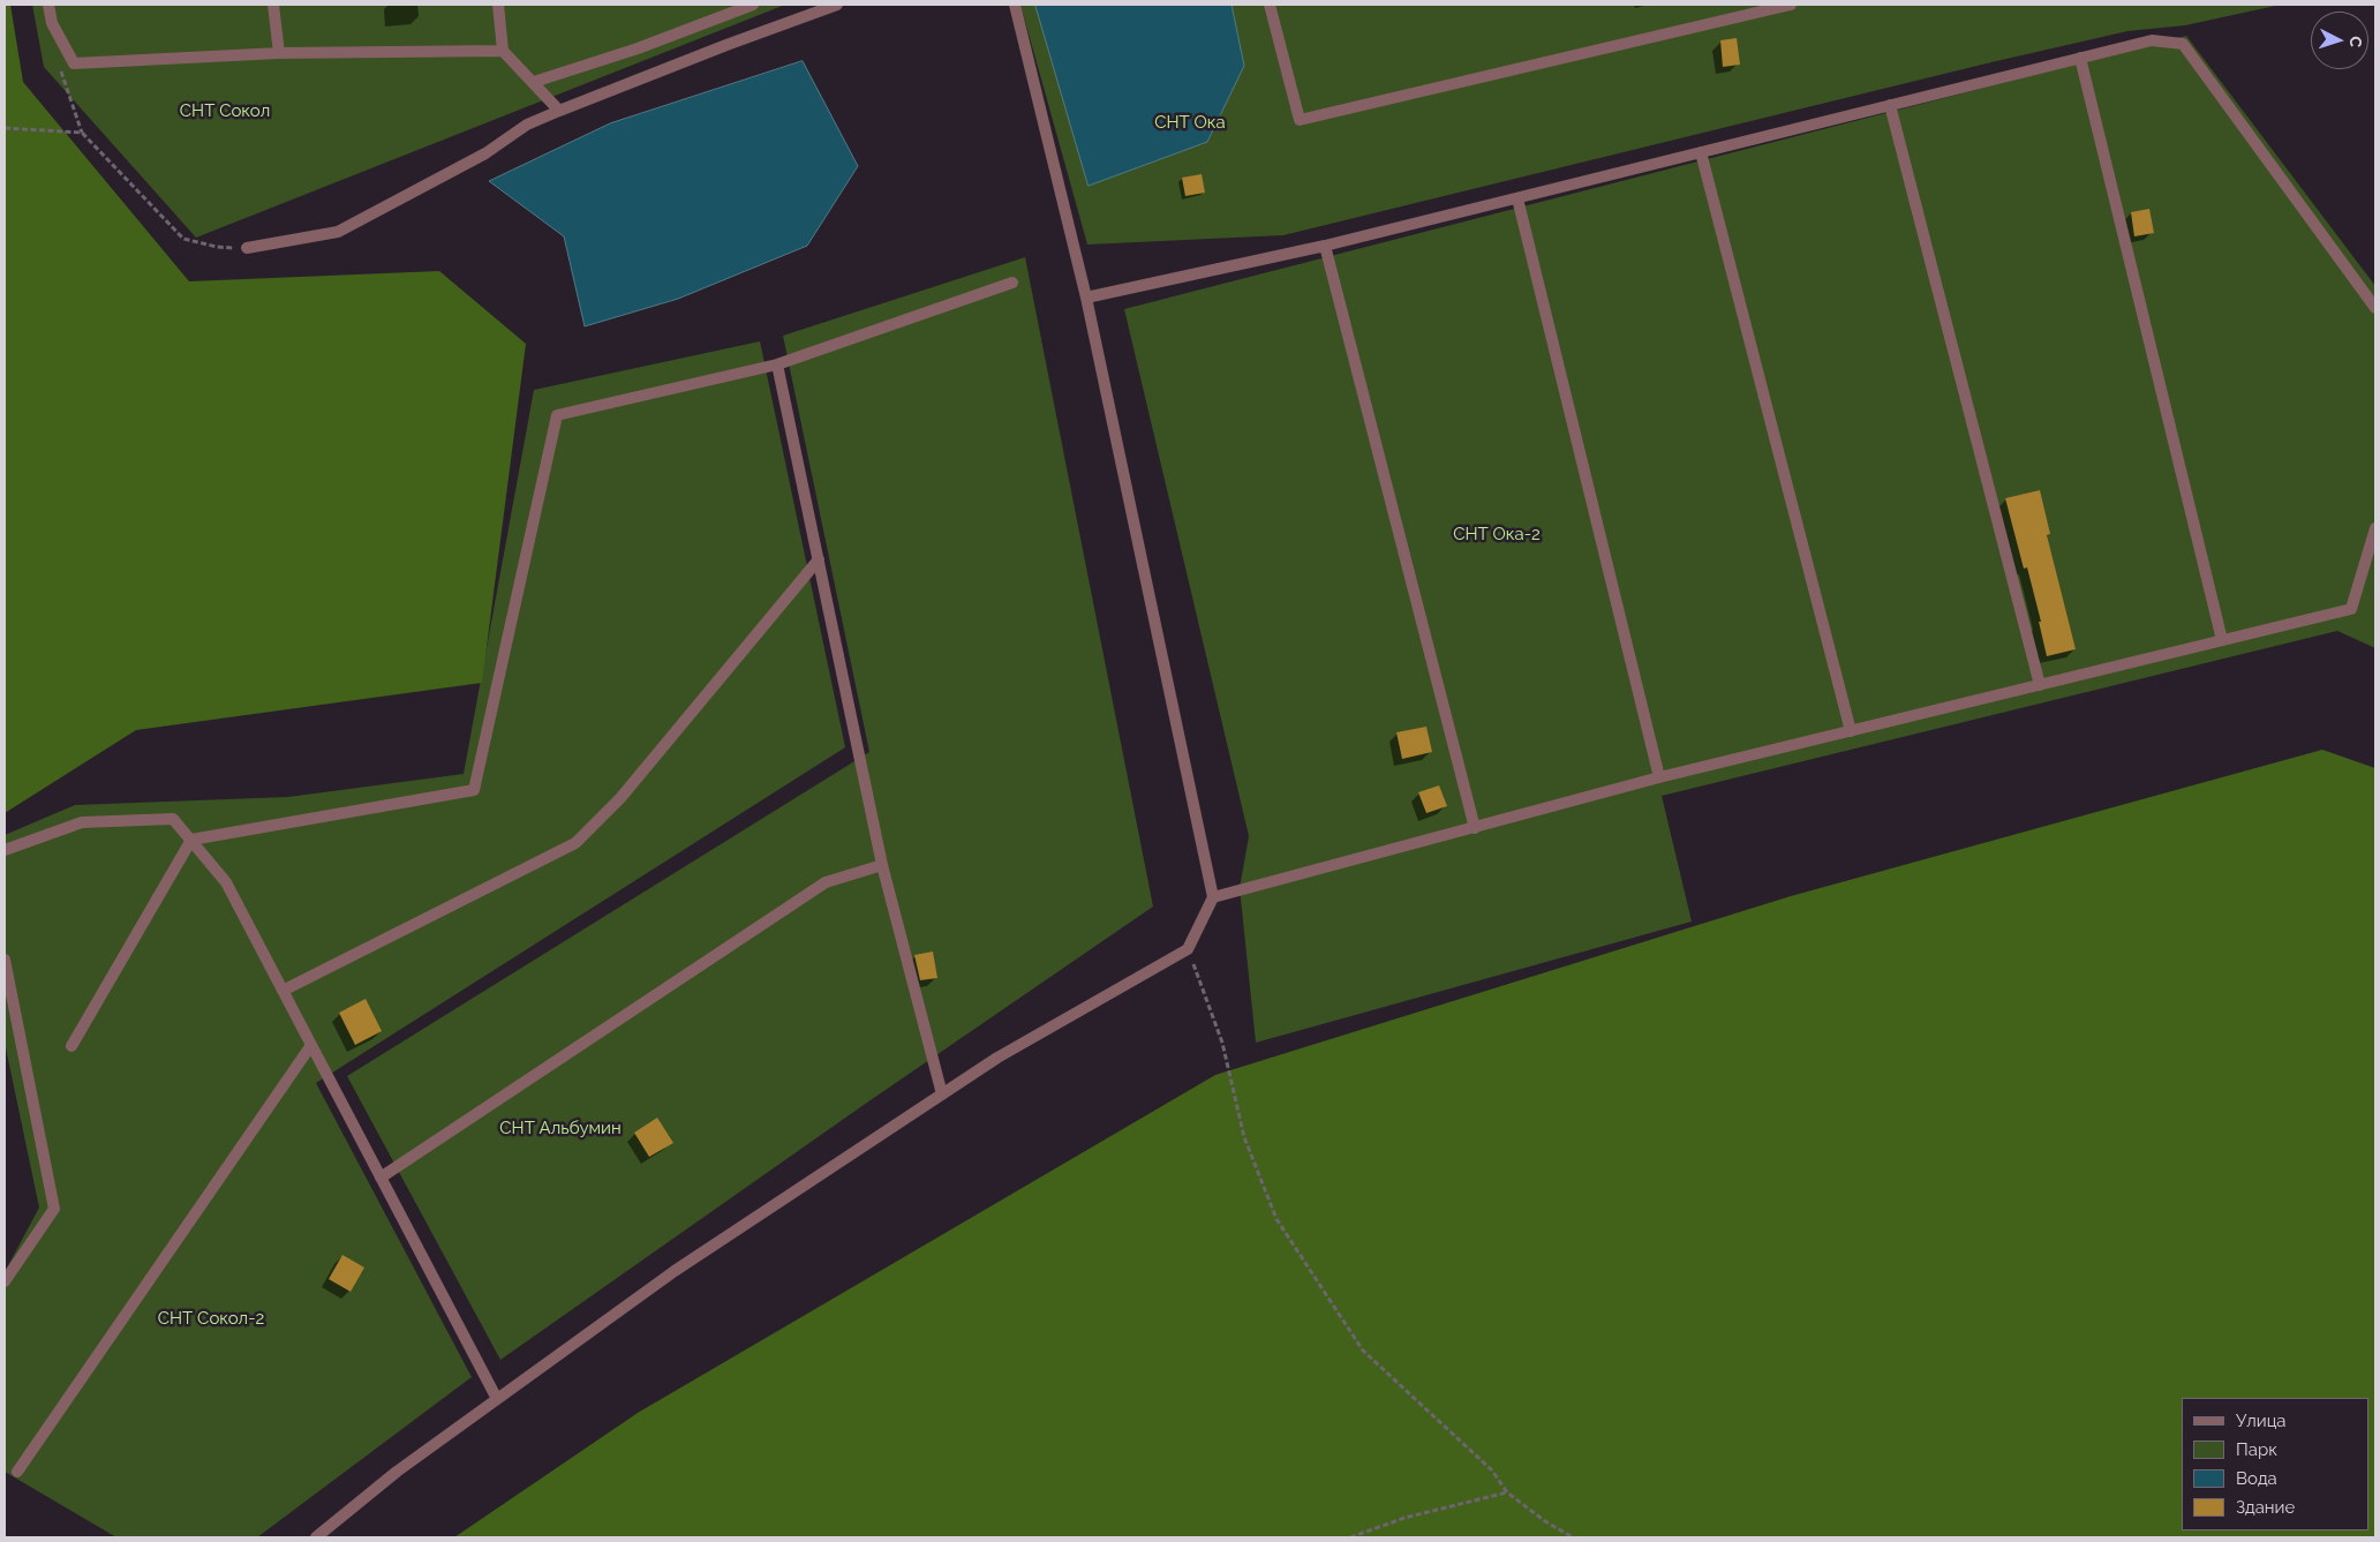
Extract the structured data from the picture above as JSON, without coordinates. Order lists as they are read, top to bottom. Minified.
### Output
{"parks":["СНТ Сокол","СНТ Ока","СНТ Ока-2","СНТ Альбумин","СНТ Сокол-2"],"legend":["Улица","Парк","Вода","Здание"],"north":"right"}
